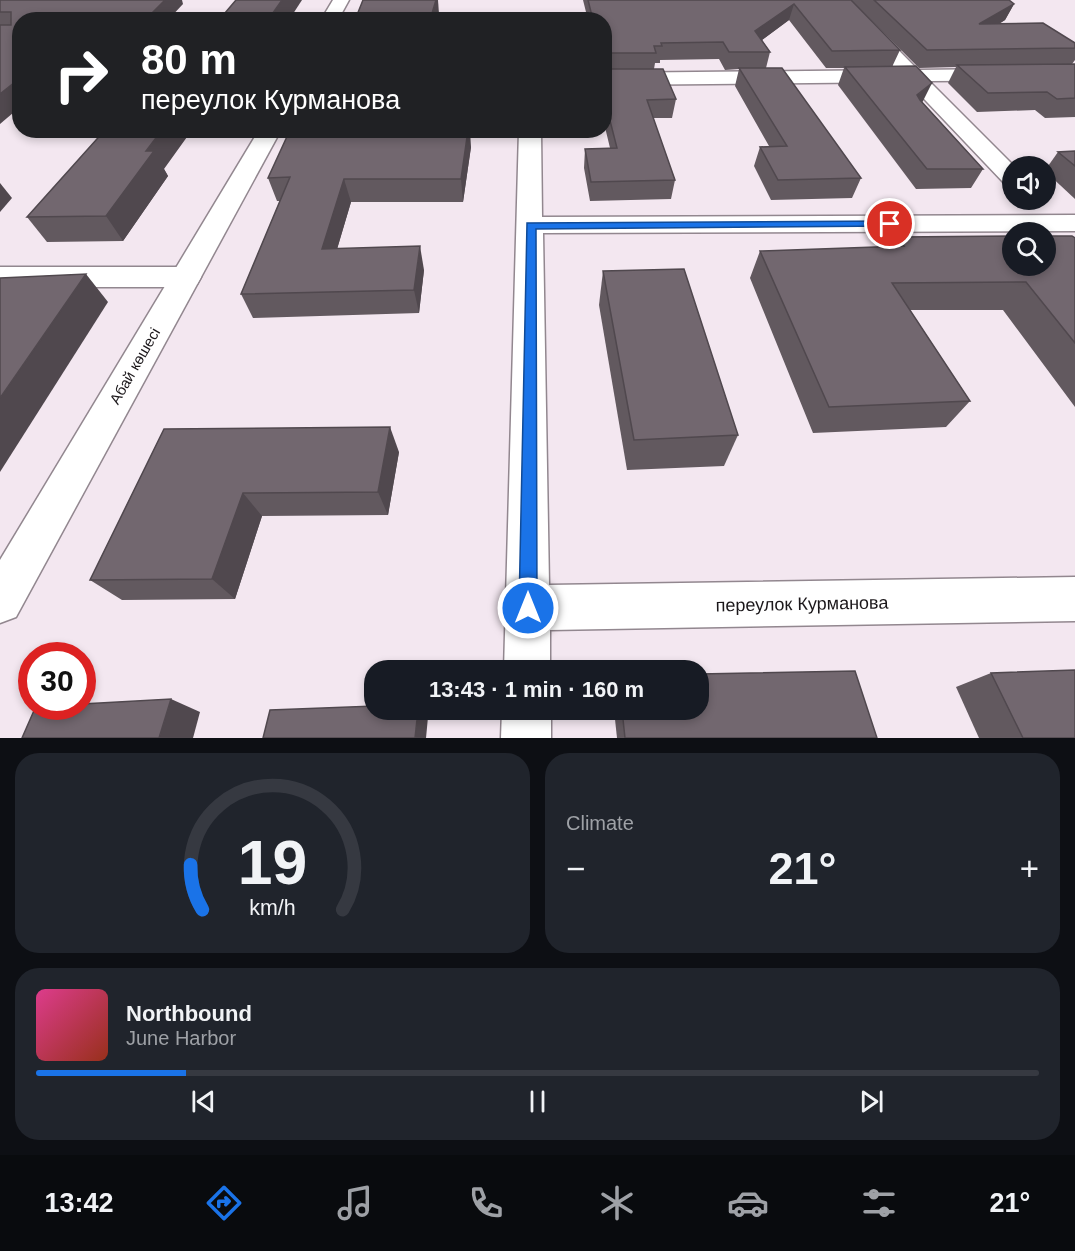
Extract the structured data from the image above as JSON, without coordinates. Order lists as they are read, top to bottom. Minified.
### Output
{"streets":{"street":["Абай көшесі","переулок Курманова"]},"page":{"turn":["80 m","переулок Курманова"],"limit":"30","trip":"13:43 · 1 min · 160 m","tile":"Climate","heat":["−","21°","+"],"song":["Northbound","June Harbor"],"tabs":["13:42","21°"],"gauge":["19","km/h"]}}
